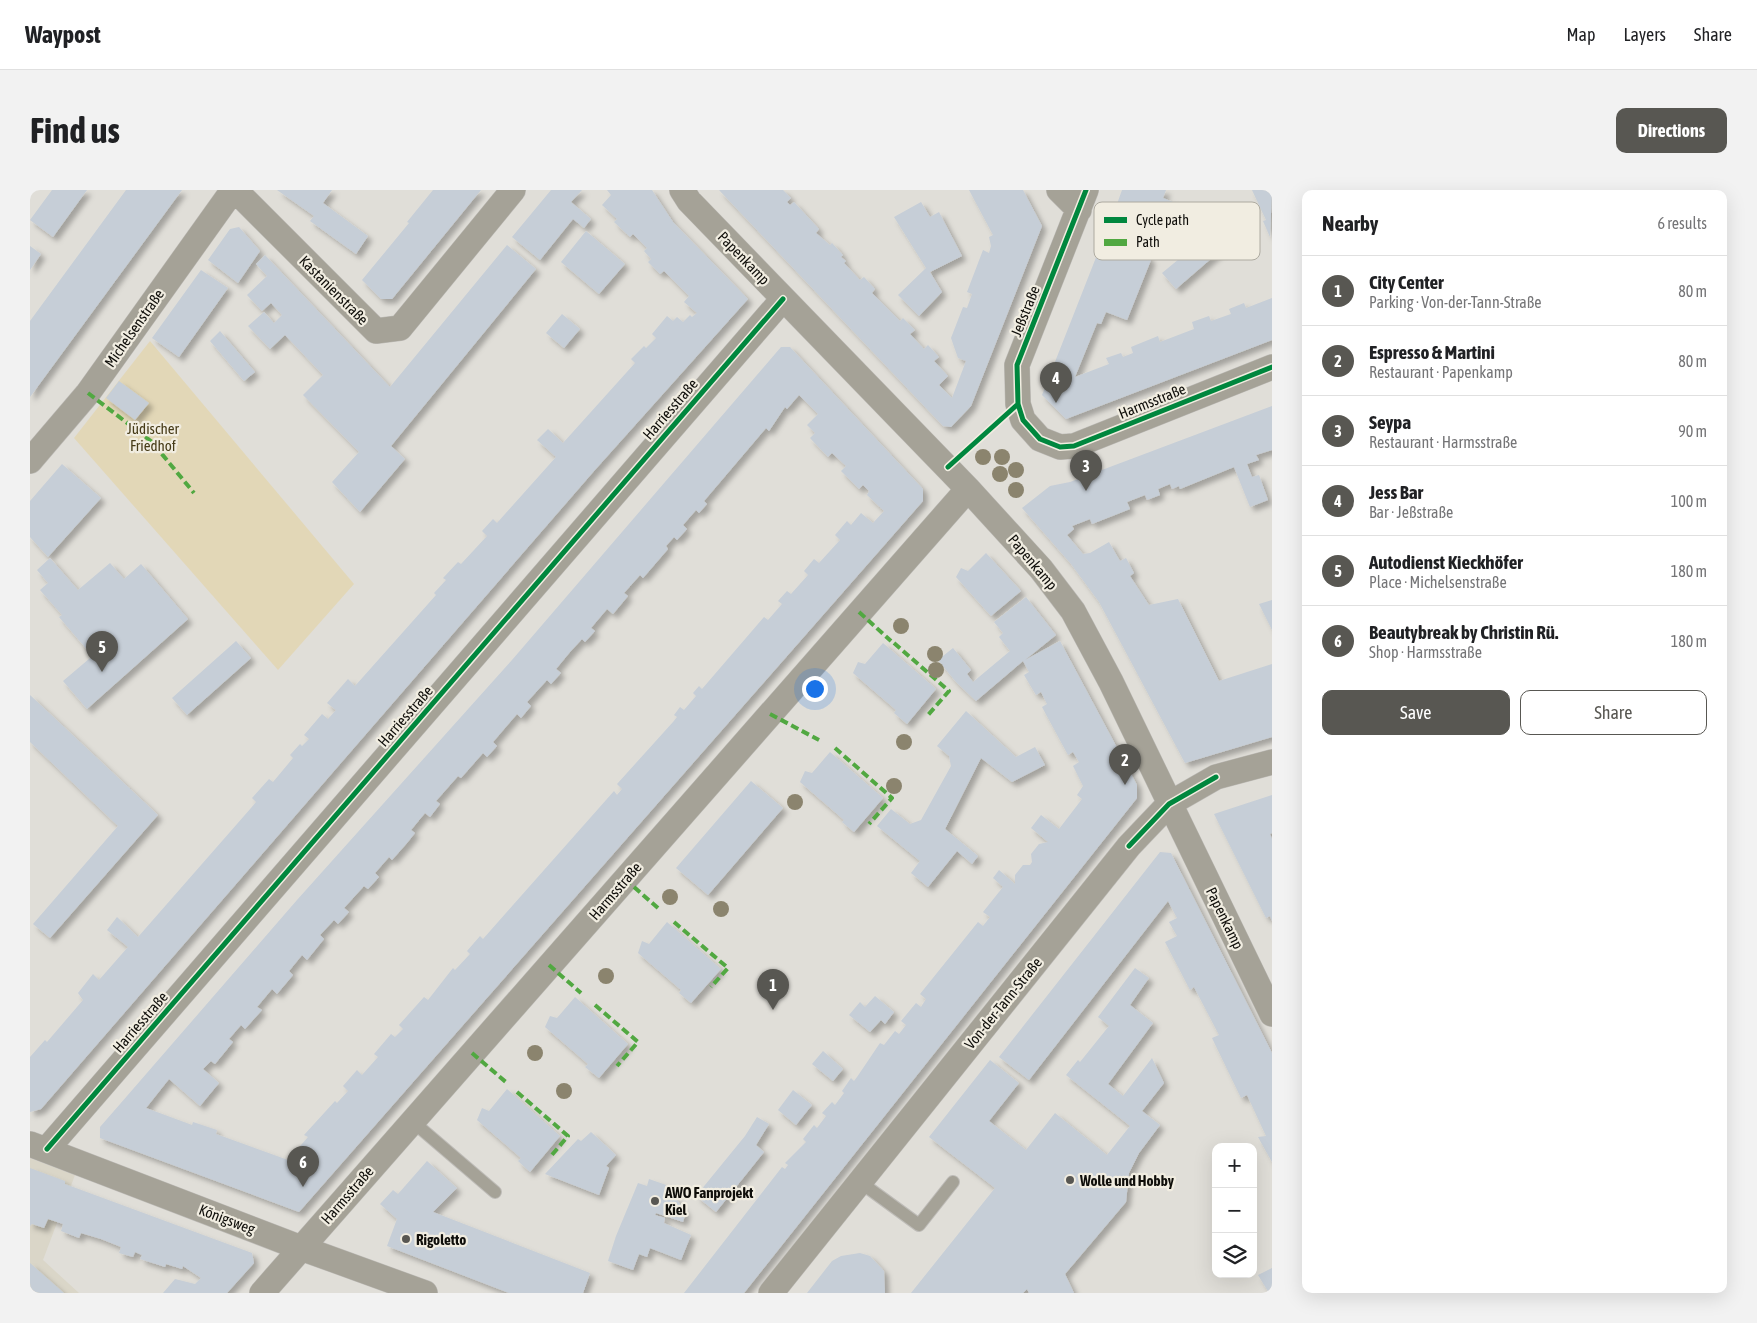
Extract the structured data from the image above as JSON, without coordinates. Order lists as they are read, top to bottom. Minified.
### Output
{"streets":{"street":["Papenkamp","Kastanienstraße","Jeßstraße","Michelsenstraße","Harmsstraße","Harriesstraße","Von-der-Tann-Straße","Königsweg"]},"crossings":[["Papenkamp","Harmsstraße"],["Papenkamp","Harriesstraße"],["Papenkamp","Von-der-Tann-Straße"],["Kastanienstraße","Michelsenstraße"],["Jeßstraße","Harmsstraße"],["Harmsstraße","Königsweg"],["Harriesstraße","Königsweg"]],"parks":["Jüdischer Friedhof"],"places":["Wolle und Hobby","AWO Fanprojekt Kiel","Rigoletto"],"legend":["Cycle path","Path"],"page":{"header":"Waypost","nav":["Map","Layers","Share"],"buttons":["Directions",["Save","Share"]],"title":"Find us","heading":["Nearby","6 results"],"list":[{"mark":"1","name":"City Center","note":"Parking · Von-der-Tann-Straße","value":"80 m"},{"mark":"2","name":"Espresso & Martini","note":"Restaurant · Papenkamp","value":"80 m"},{"mark":"3","name":"Seypa","note":"Restaurant · Harmsstraße","value":"90 m"},{"mark":"4","name":"Jess Bar","note":"Bar · Jeßstraße","value":"100 m"},{"mark":"5","name":"Autodienst Kieckhöfer","note":"Place · Michelsenstraße","value":"180 m"},{"mark":"6","name":"Beautybreak by Christin Rü.","note":"Shop · Harmsstraße","value":"180 m"}],"pins":["4","3","5","2","1","6"],"map_buttons":["+","−"]}}
